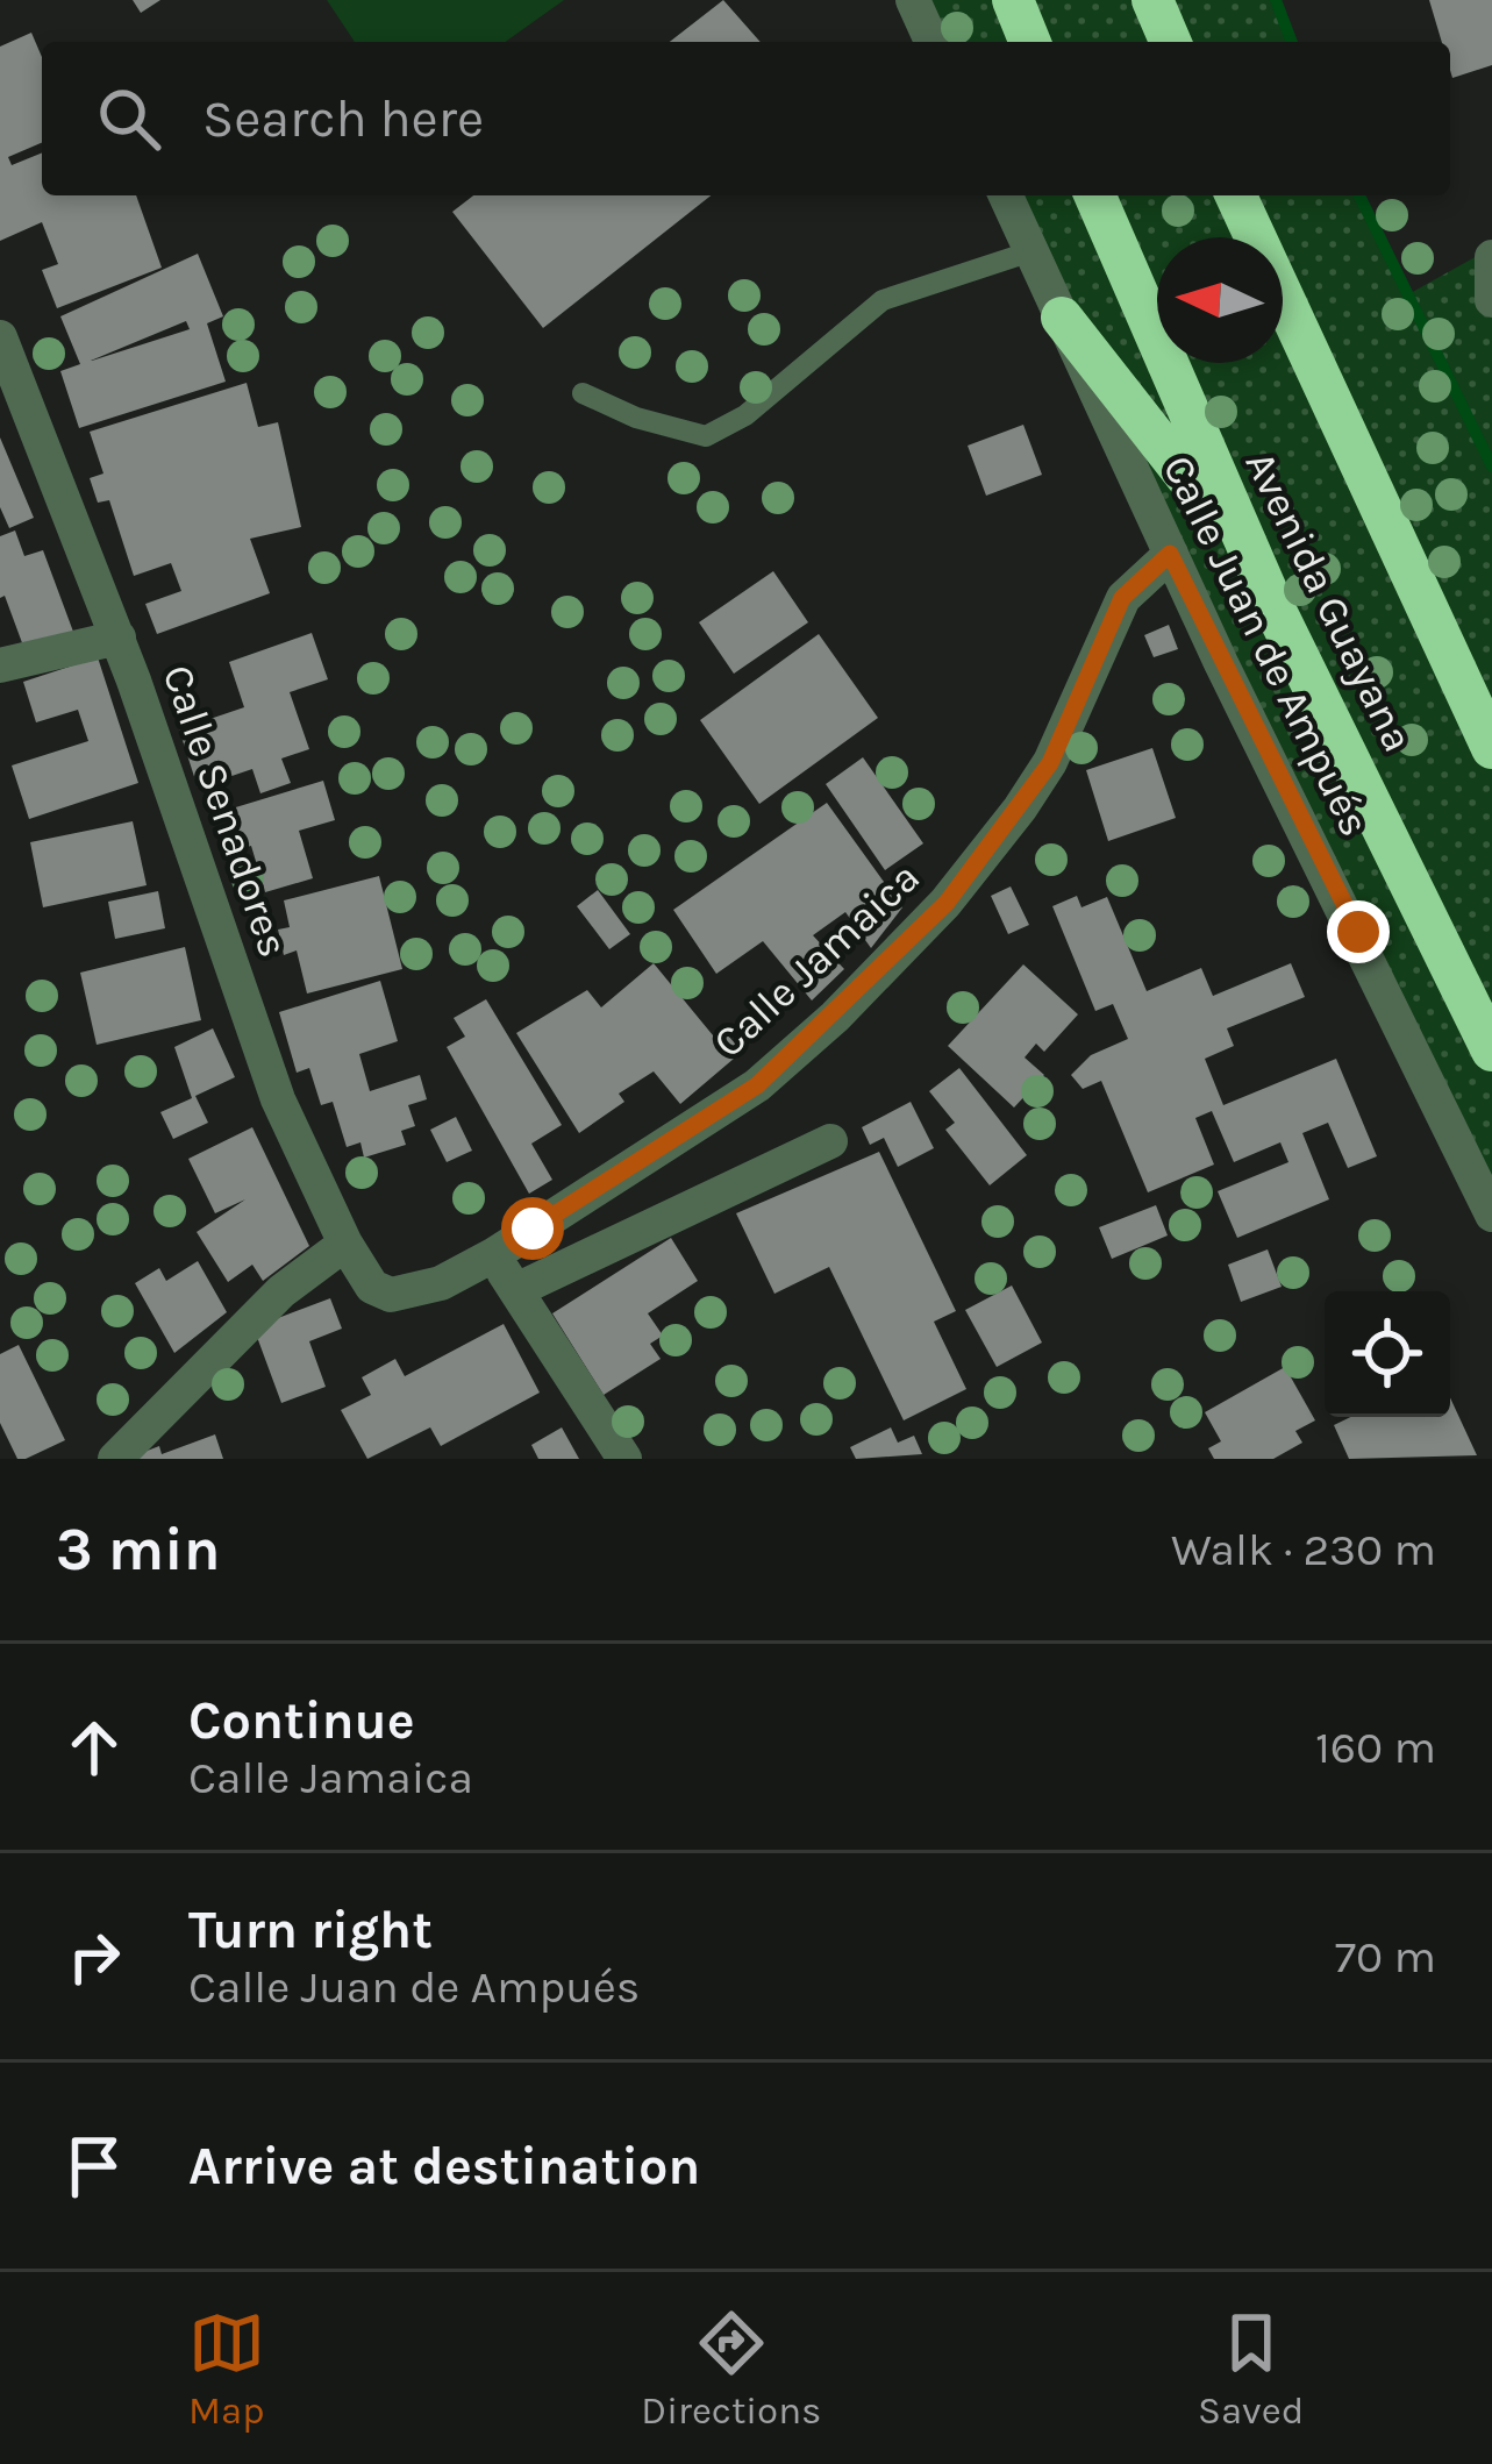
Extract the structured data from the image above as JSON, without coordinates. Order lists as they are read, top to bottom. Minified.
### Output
{"streets":{"highway":["Avenida Guayana"],"street":["Calle Juan de Ampués","Calle Senadores","Calle Jamaica"]},"crossings":[["Calle Juan de Ampués","Calle Jamaica"],["Calle Senadores","Calle Jamaica"]],"north":"left","page":{"search":"Search here","heading":["3 min","Walk · 230 m"],"list":[["Continue","Calle Jamaica","160 m"],["Turn right","Calle Juan de Ampués","70 m"],"Arrive at destination"],"nav":["Map","Directions","Saved"]}}
